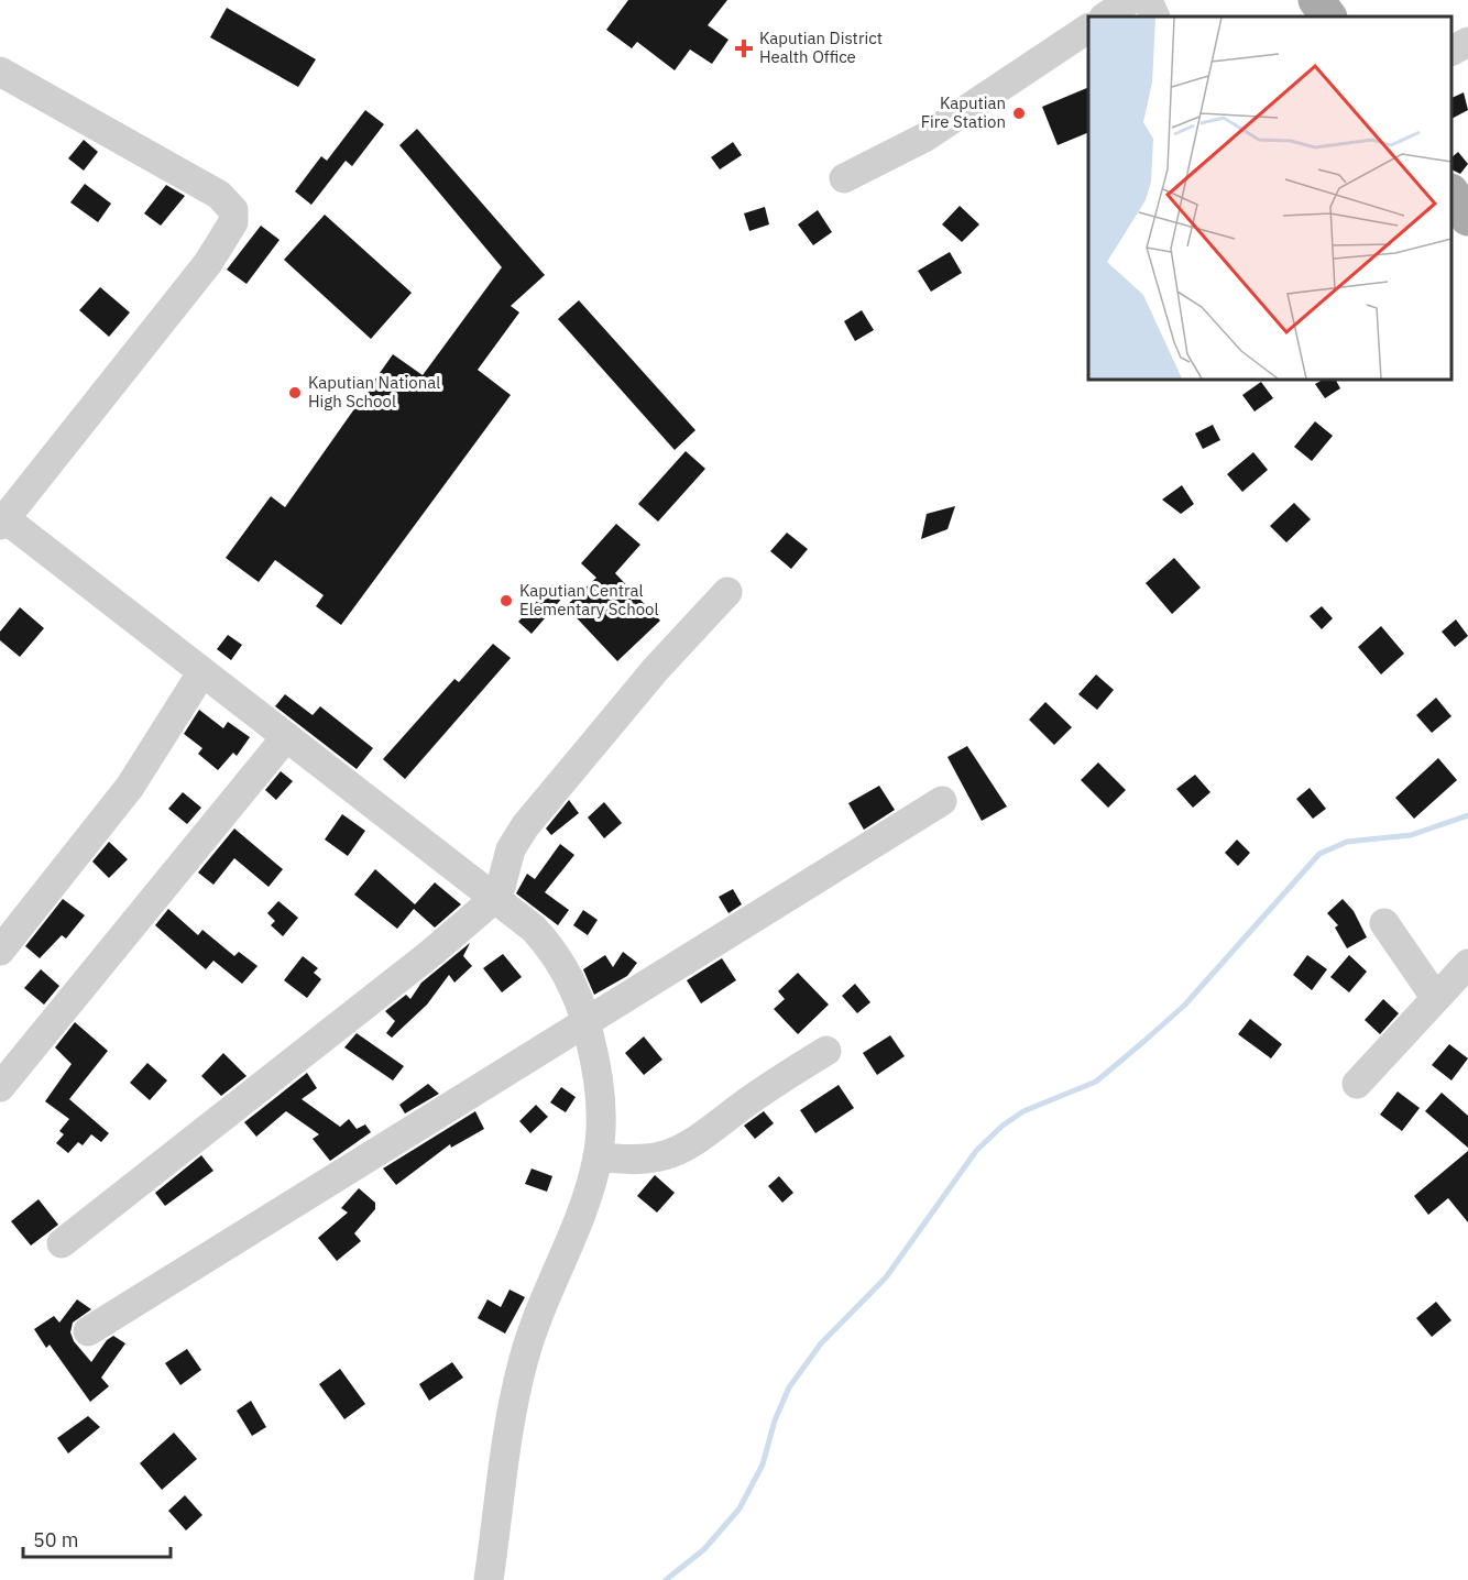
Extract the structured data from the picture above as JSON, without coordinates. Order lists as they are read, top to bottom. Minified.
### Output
{"places":{"health":["Kaputian District Health Office"],"other":["Kaputian Fire Station","Kaputian National High School","Kaputian Central Elementary School"]},"scale_bar":"50 m"}
